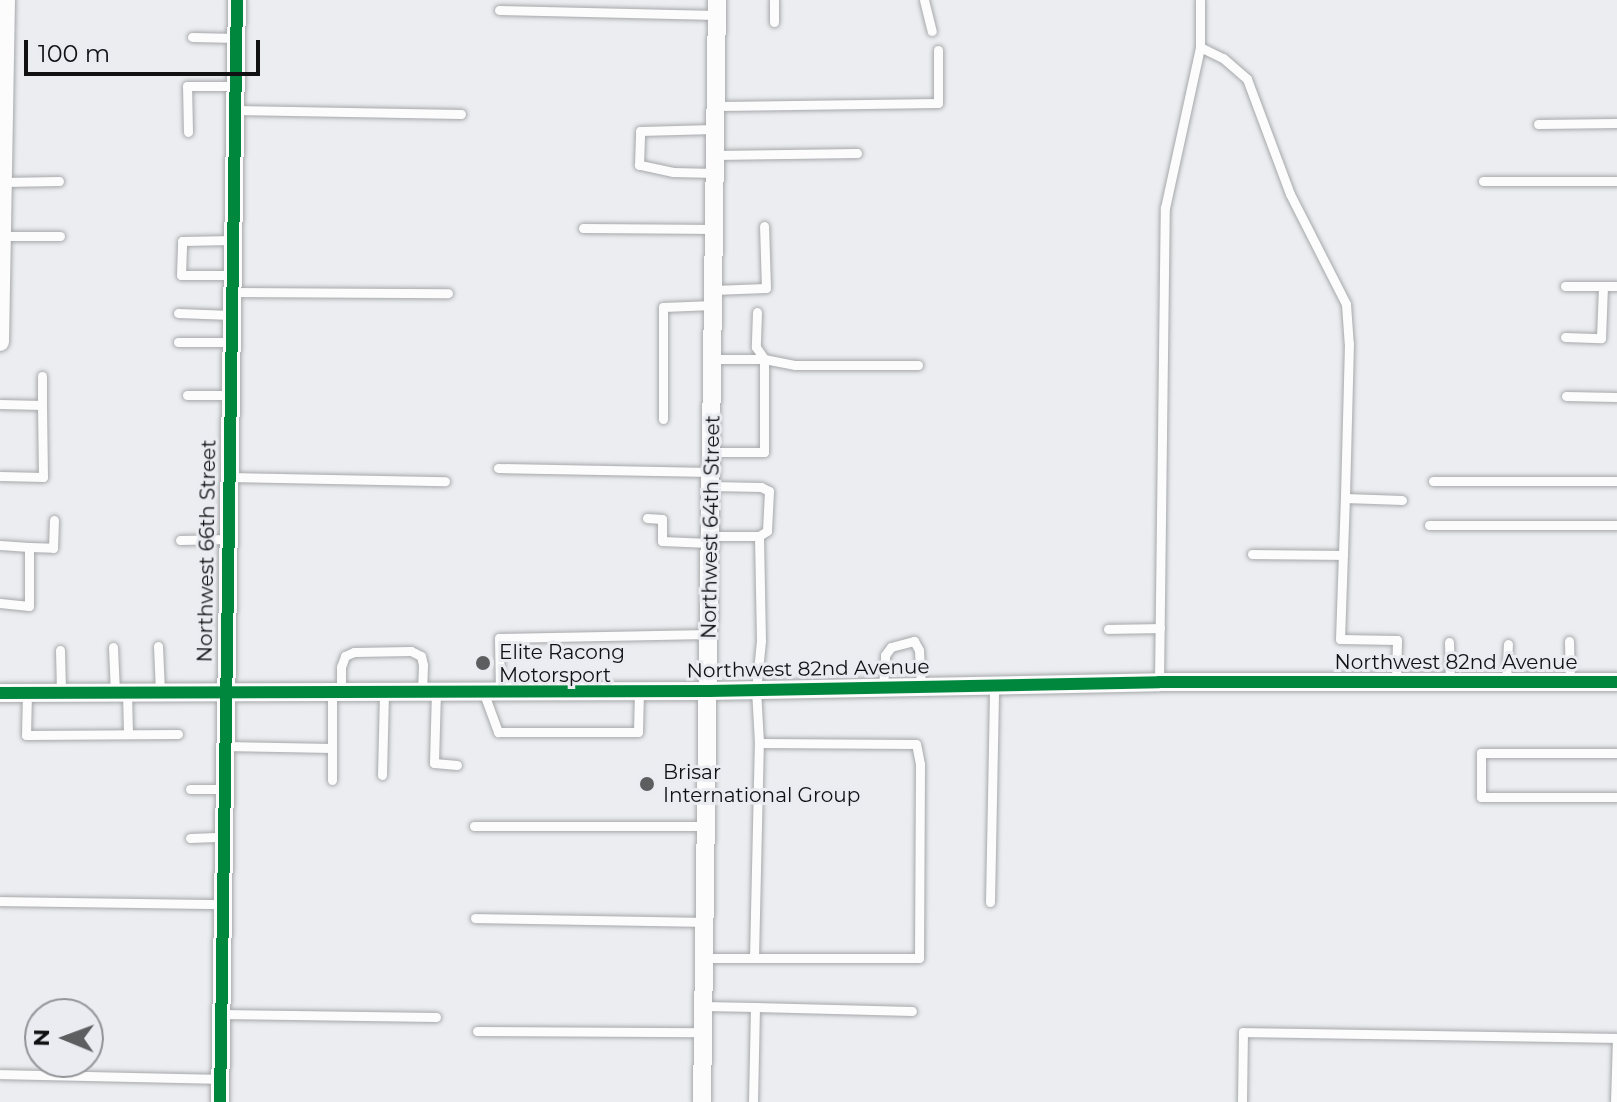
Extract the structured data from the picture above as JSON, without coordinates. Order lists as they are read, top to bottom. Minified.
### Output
{"streets":{"street":["Northwest 64th Street","Northwest 66th Street","Northwest 82nd Avenue"]},"crossings":[["Northwest 64th Street","Northwest 82nd Avenue"],["Northwest 66th Street","Northwest 82nd Avenue"]],"places":["Elite Racong Motorsport","Brisar International Group"],"scale_bar":"100 m","north":"left"}
